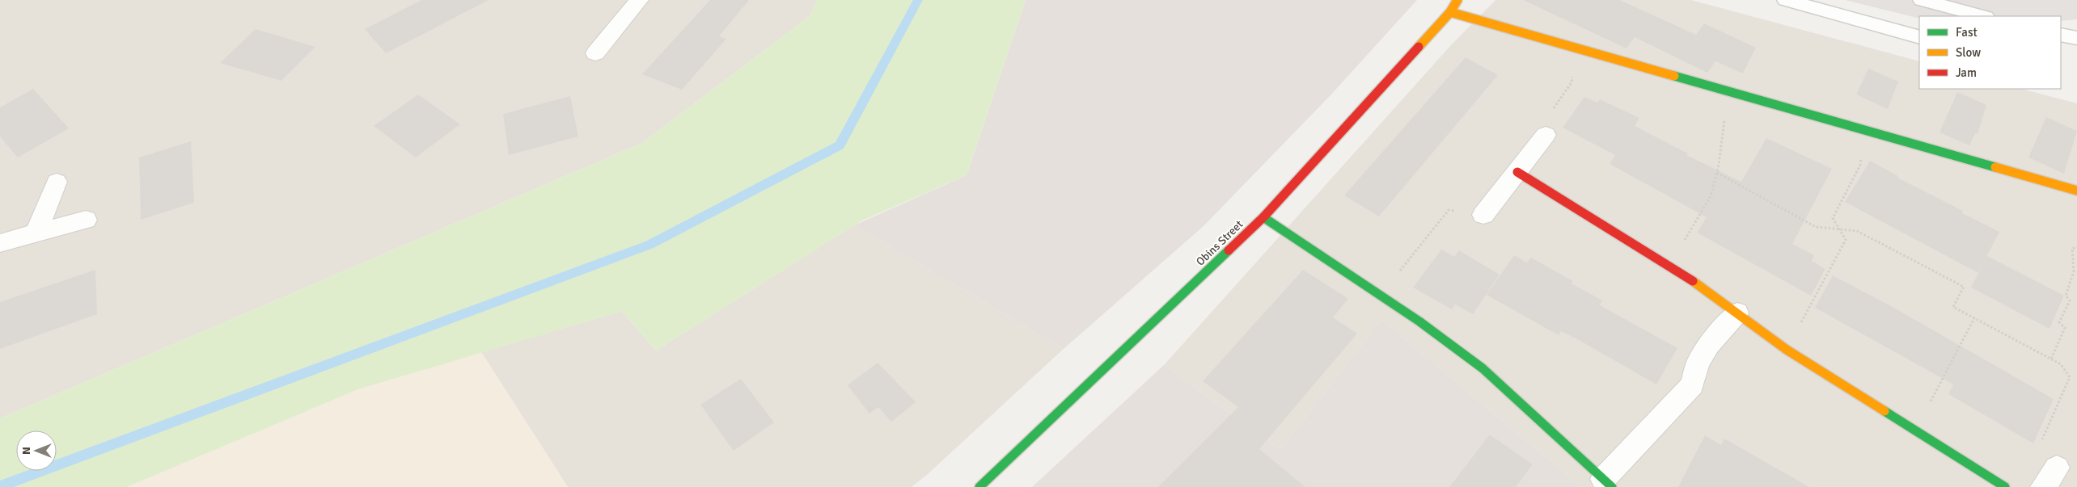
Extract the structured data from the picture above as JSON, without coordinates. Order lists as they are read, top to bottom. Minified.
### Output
{"streets":{"street":["Obins Street"]},"legend":["Fast","Slow","Jam"],"north":"left"}
